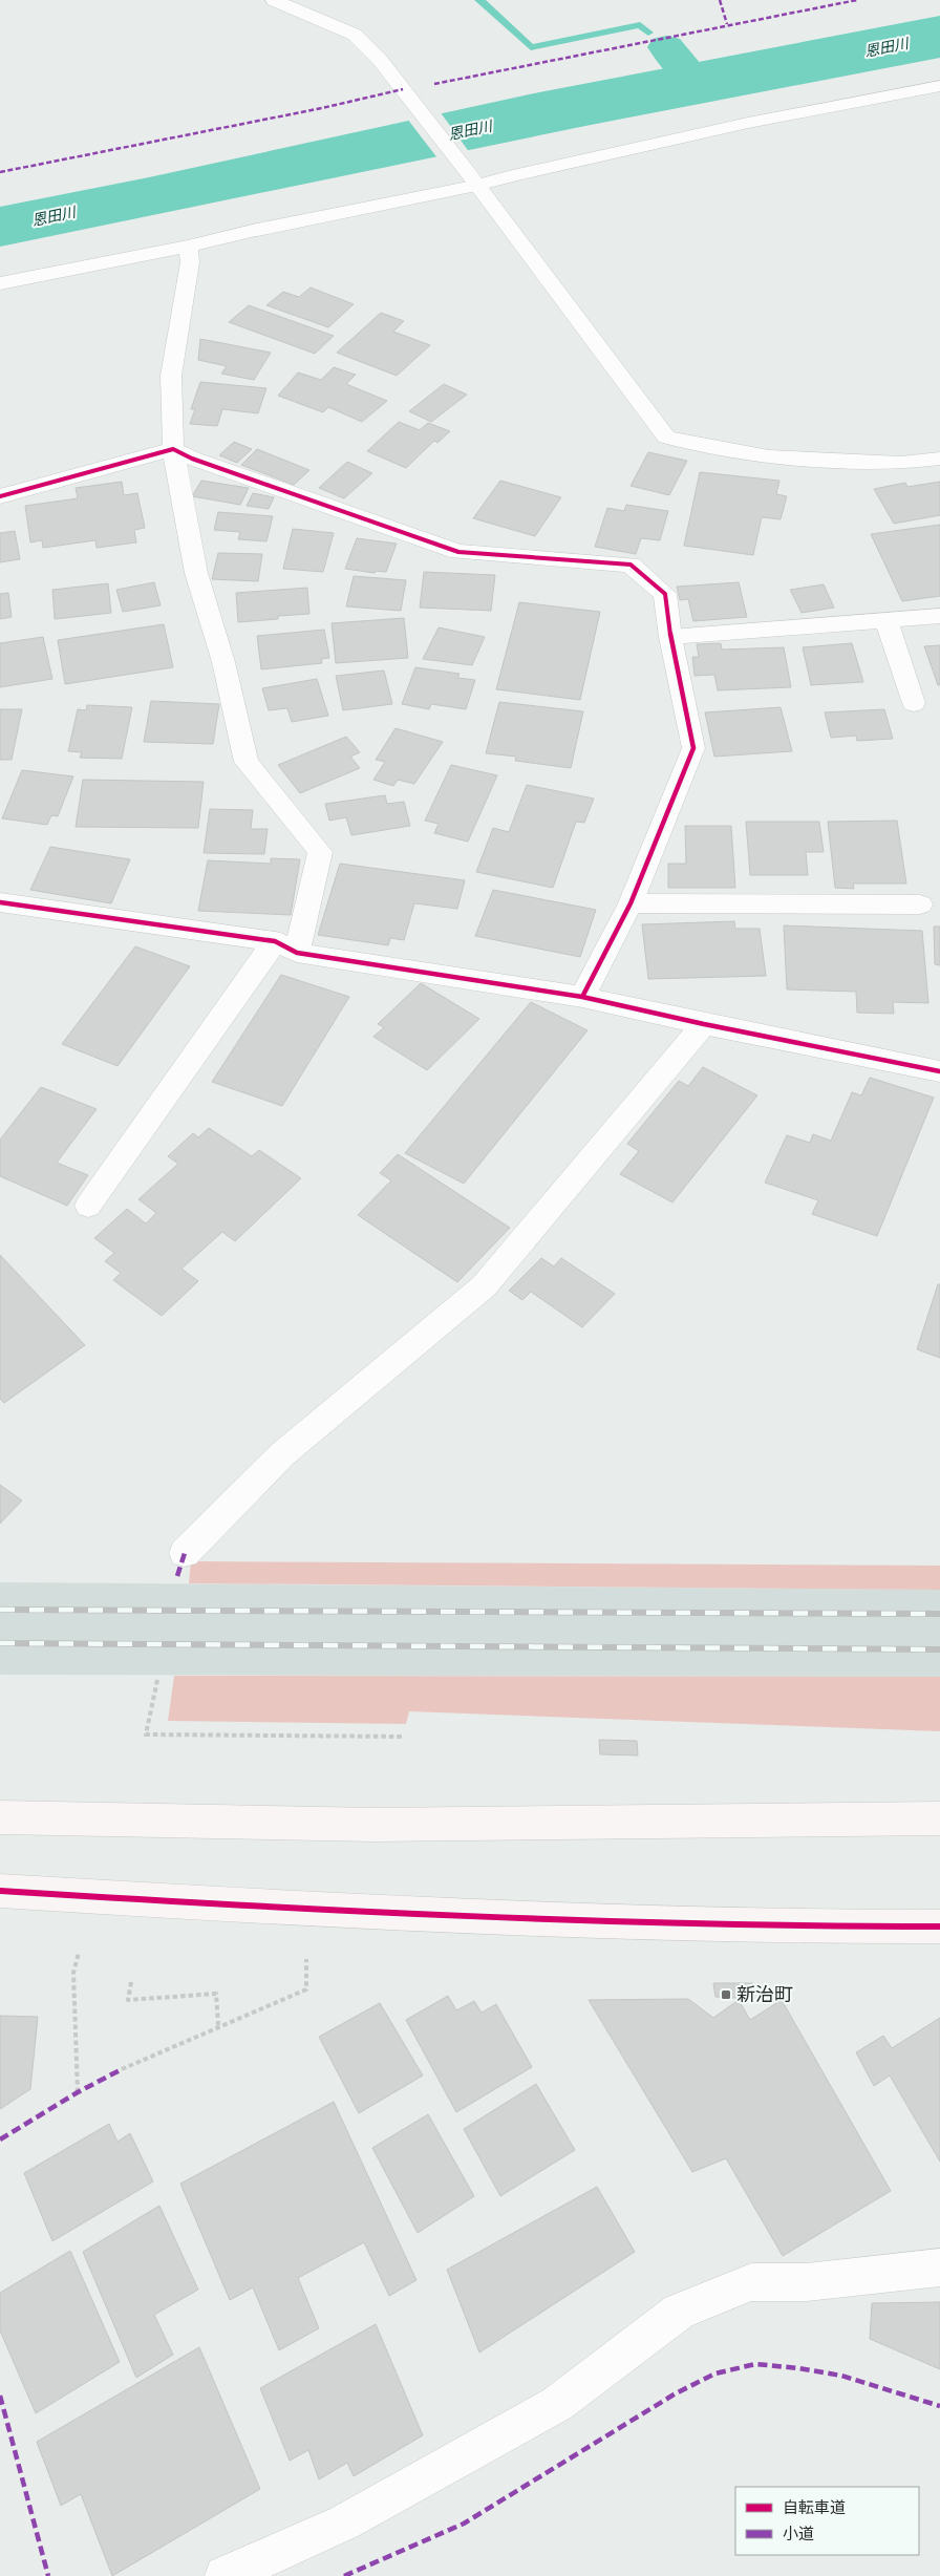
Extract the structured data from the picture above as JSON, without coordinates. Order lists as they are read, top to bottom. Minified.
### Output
{"water":["恩田川"],"places":{"transit":["新治町"]},"legend":["自転車道","小道"]}
